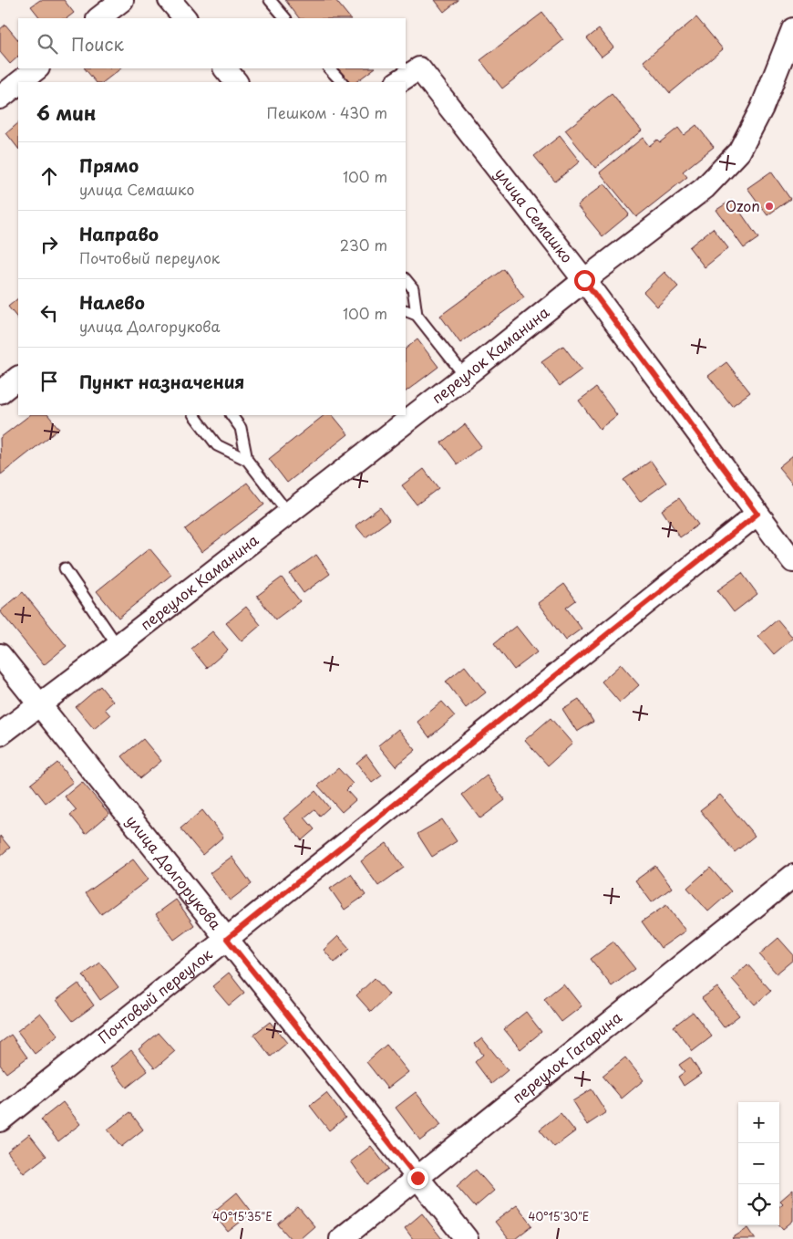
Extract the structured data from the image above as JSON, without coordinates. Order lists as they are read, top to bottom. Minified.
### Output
{"streets":{"street":["улица Семашко","переулок Каманина","улица Долгорукова","Почтовый переулок","переулок Гагарина"]},"crossings":[["улица Семашко","переулок Каманина"],["улица Семашко","Почтовый переулок"],["переулок Каманина","улица Долгорукова"],["улица Долгорукова","Почтовый переулок"],["улица Долгорукова","переулок Гагарина"]],"places":["Ozon"],"page":{"search":"Поиск","heading":["6 мин","Пешком · 430 m"],"list":[["Прямо","улица Семашко","100 m"],["Направо","Почтовый переулок","230 m"],["Налево","улица Долгорукова","100 m"],"Пункт назначения"],"map_buttons":["+","−"]},"coordinates":["40°15'35\"E","40°15'30\"E"]}
